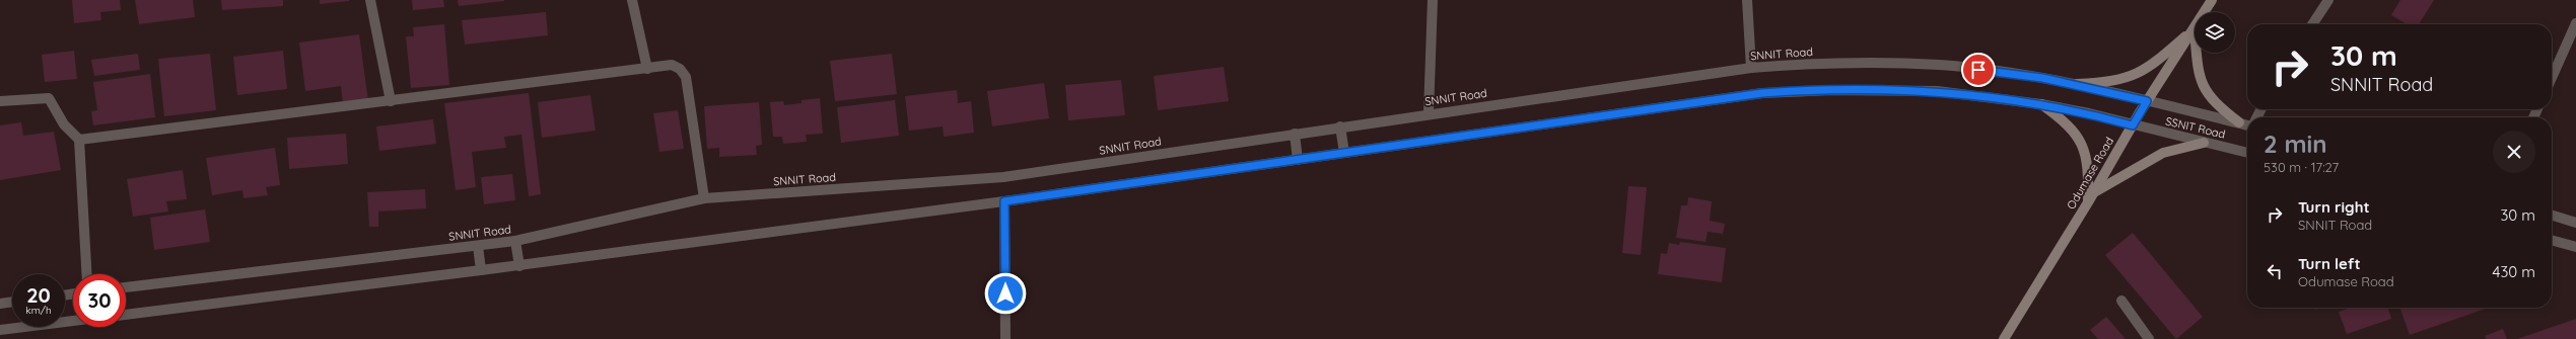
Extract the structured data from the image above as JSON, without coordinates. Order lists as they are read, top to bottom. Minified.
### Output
{"streets":{"main road":["Odumase Road"],"street":["SNNIT Road","SSNIT Road"]},"crossings":[["SNNIT Road","SSNIT Road"],["SNNIT Road","Odumase Road"],["SSNIT Road","Odumase Road"]],"page":{"turn":["30 m","SNNIT Road"],"heading":["2 min","530 m · 17:27"],"list":[{"name":"Turn right","note":"SNNIT Road","value":"30 m"},{"name":"Turn left","note":"Odumase Road","value":"430 m"}],"speed":"20 km/h","limit":"30"}}
